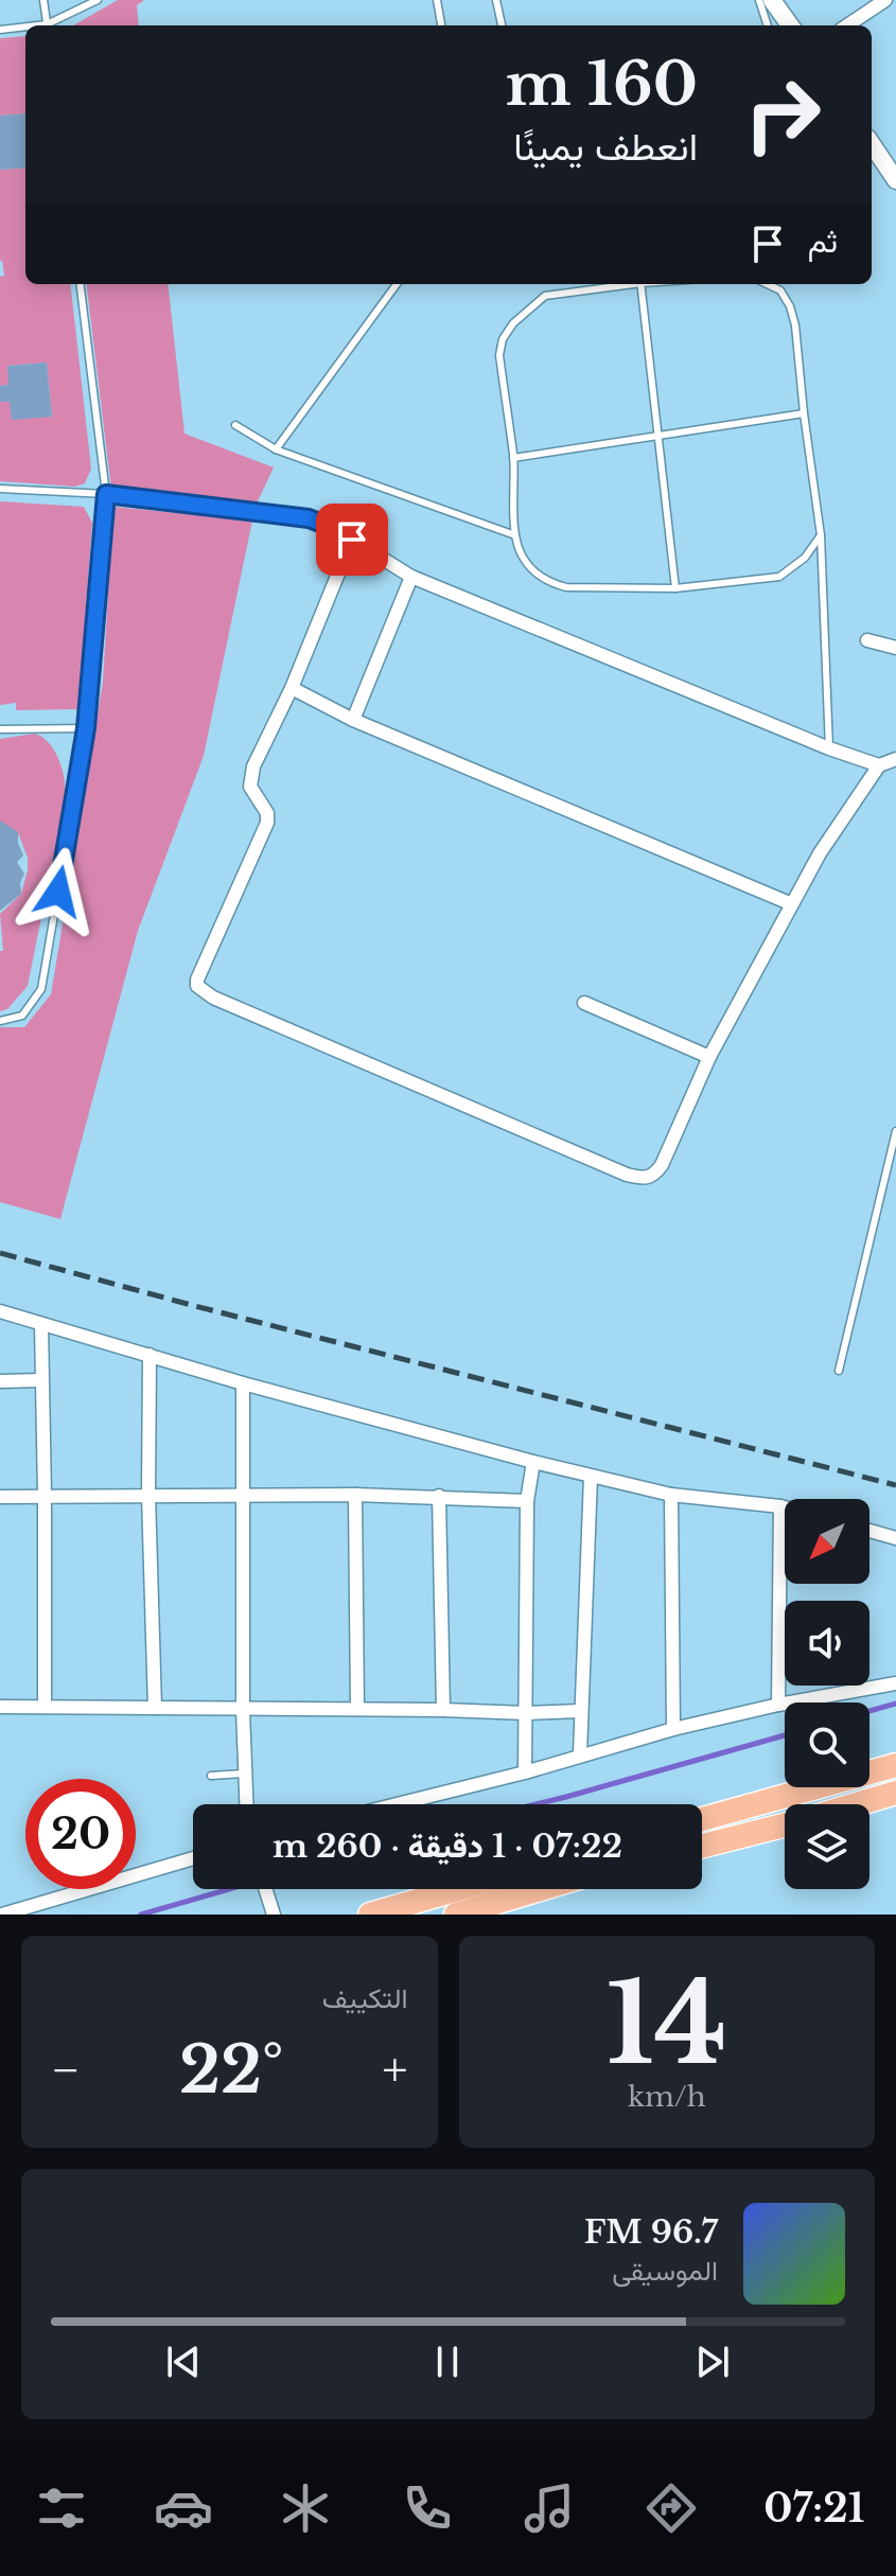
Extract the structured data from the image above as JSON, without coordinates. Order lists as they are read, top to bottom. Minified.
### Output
{"north":"bottom left","page":{"turn":["160 m","انعطف يمينًا"],"then":"ثم","limit":"20","trip":"07:22 · 1 دقيقة · 260 m","tile":[["14","km/h"],"التكييف"],"heat":["−","22°","+"],"song":["96.7 FM","الموسيقى"],"tabs":"07:21"}}
